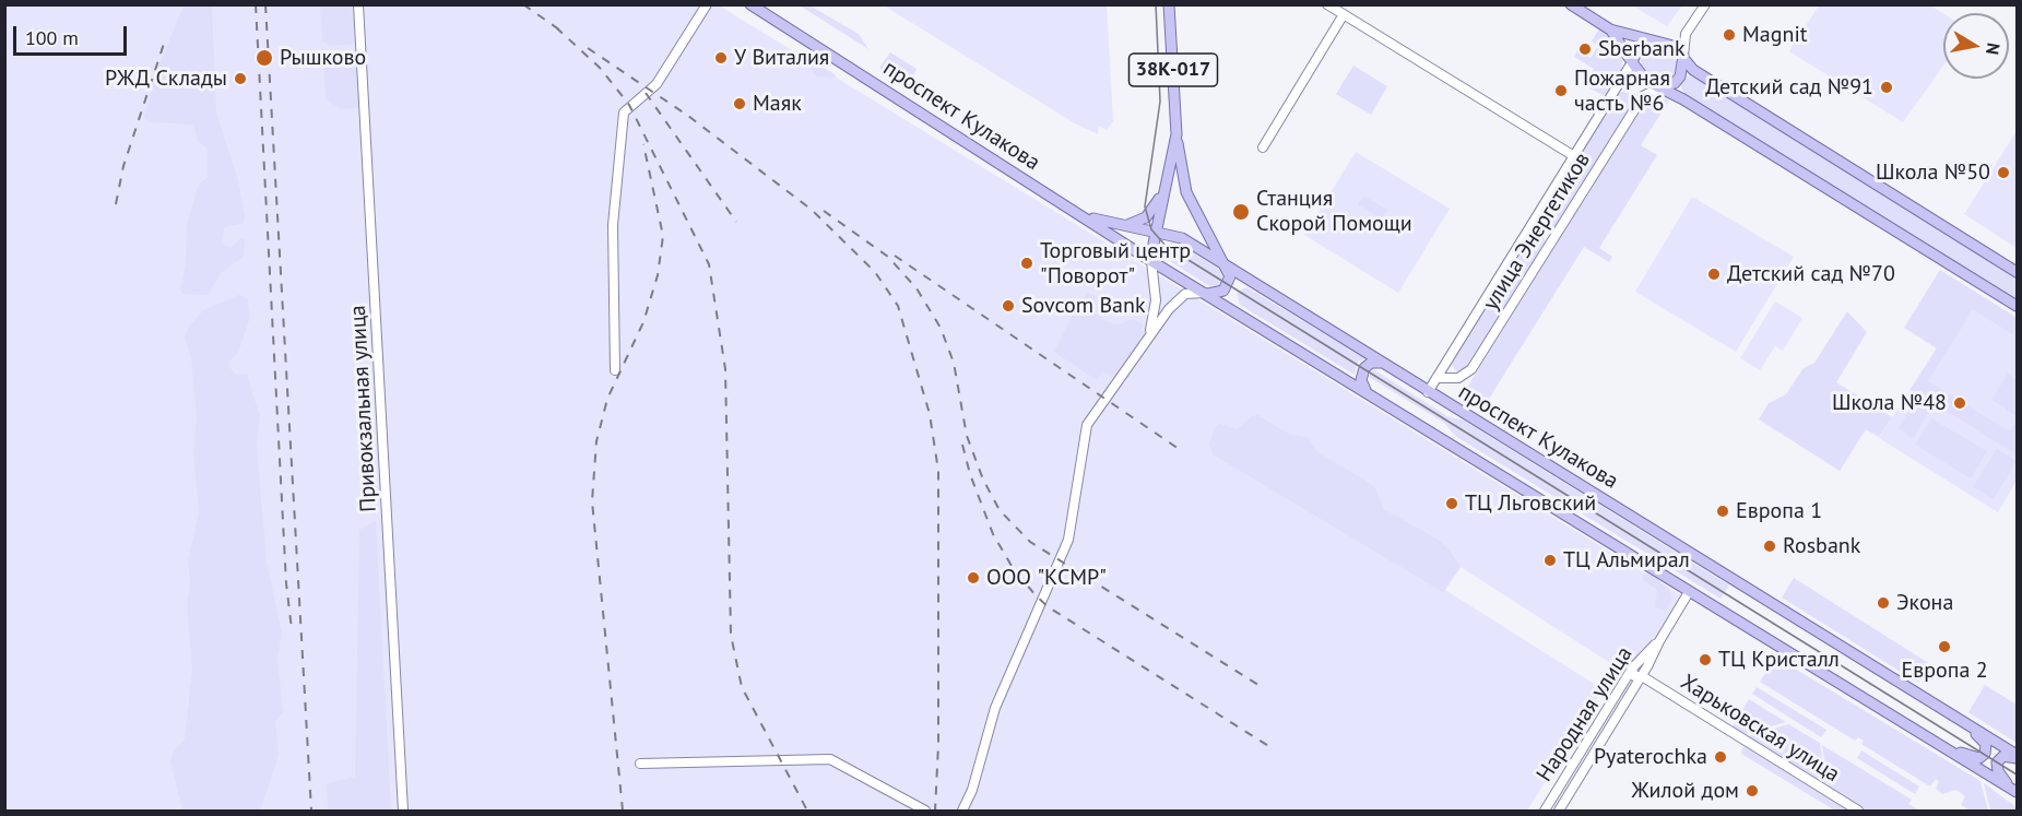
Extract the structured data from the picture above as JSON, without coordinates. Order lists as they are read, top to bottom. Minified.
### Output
{"streets":{"main road":["38К-017","проспект Кулакова"],"street":["улица Энергетиков","Привокзальная улица","Народная улица","Харьковская улица"]},"crossings":[["38К-017","проспект Кулакова"],["проспект Кулакова","улица Энергетиков"],["проспект Кулакова","Народная улица"],["Народная улица","Харьковская улица"]],"places":["Magnit","Sberbank","Рышково","У Виталия","РЖД Склады","Детский сад №91","Пожарная часть №6","Маяк","Школа №50","Станция Скорой Помощи","Торговый центр \"Поворот\"","Детский сад №70","Sovcom Bank","Школа №48","ТЦ Льговский","Европа 1","Rosbank","ТЦ Альмирал","ООО \"КСМР\"","Экона","Европа 2","ТЦ Кристалл","Pyaterochka","Жилой дом"],"scale_bar":"100 m","north":"right"}
